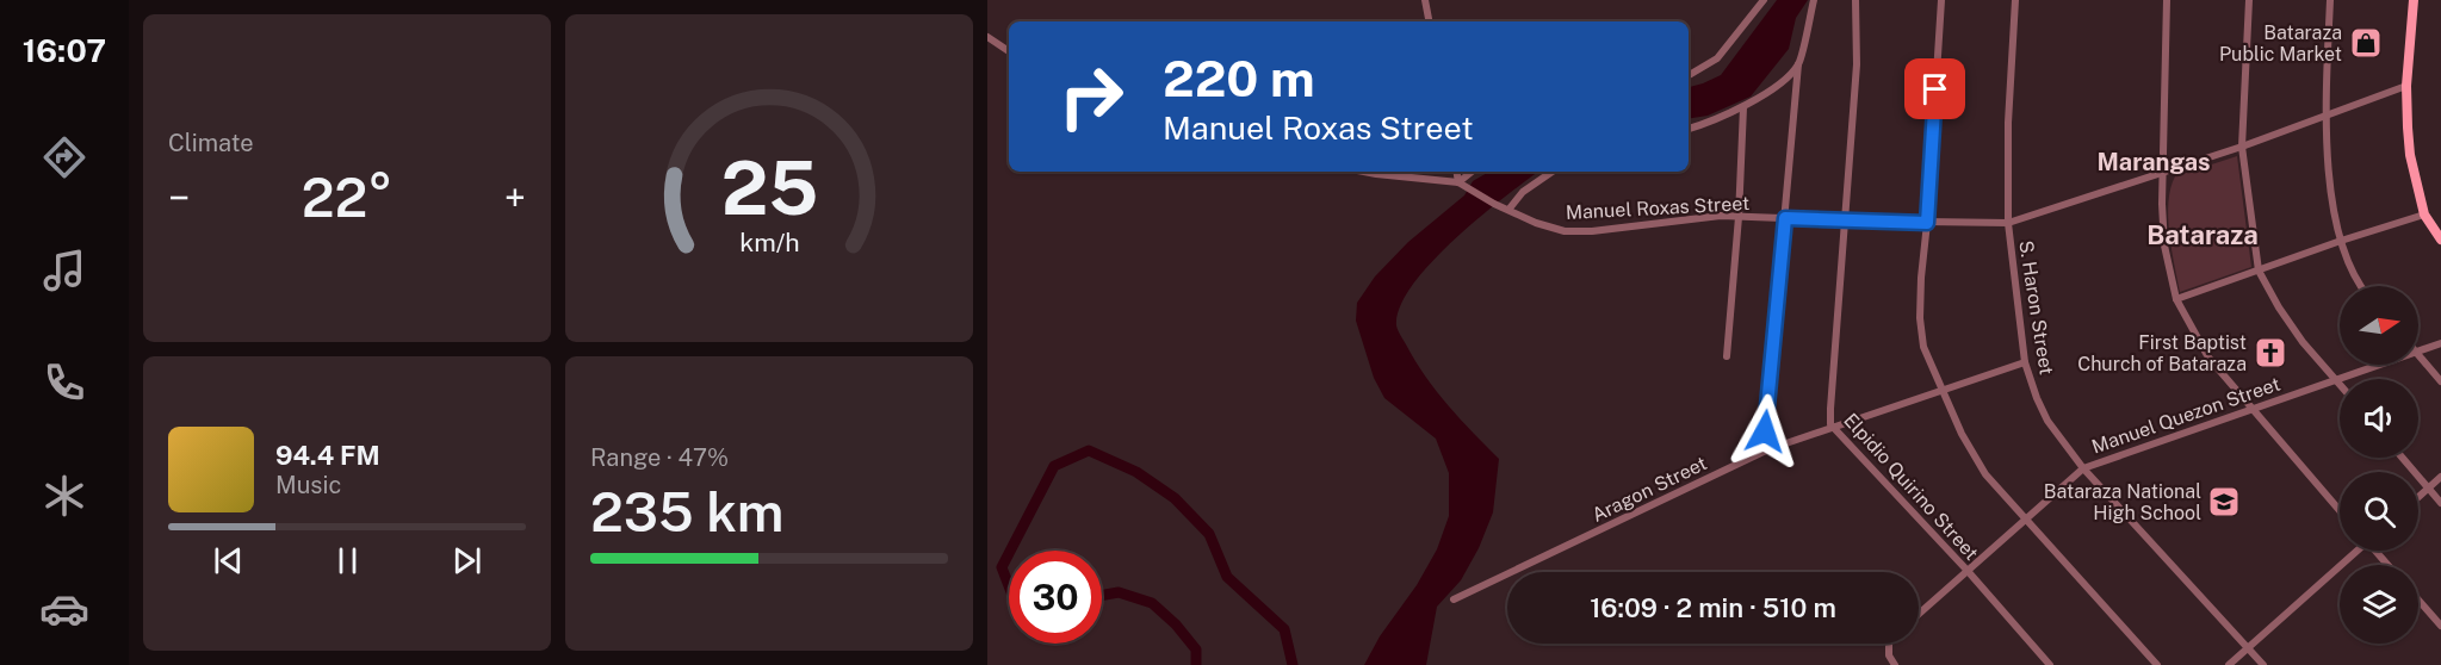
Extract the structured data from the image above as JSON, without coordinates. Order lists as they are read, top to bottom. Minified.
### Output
{"streets":{"street":["Manuel Roxas Street","S. Haron Street","Manuel Quezon Street","Elpidio Quirino Street","Aragon Street"]},"crossings":[["Manuel Roxas Street","S. Haron Street"],["Manuel Roxas Street","Elpidio Quirino Street"],["S. Haron Street","Manuel Quezon Street"],["S. Haron Street","Aragon Street"],["Manuel Quezon Street","Elpidio Quirino Street"],["Elpidio Quirino Street","Aragon Street"]],"districts":["Marangas","Bataraza"],"places":{"shop":["Bataraza Public Market"],"church":["First Baptist Church of Bataraza"],"school or university":["Bataraza National High School"]},"north":"right","page":{"tabs":"16:07","tile":["Climate",["Range · 47%","235 km"]],"turn":["220 m","Manuel Roxas Street"],"heat":["−","22°","+"],"song":["94.4 FM","Music"],"limit":"30","trip":"16:09 · 2 min · 510 m","gauge":["25","km/h"]}}
